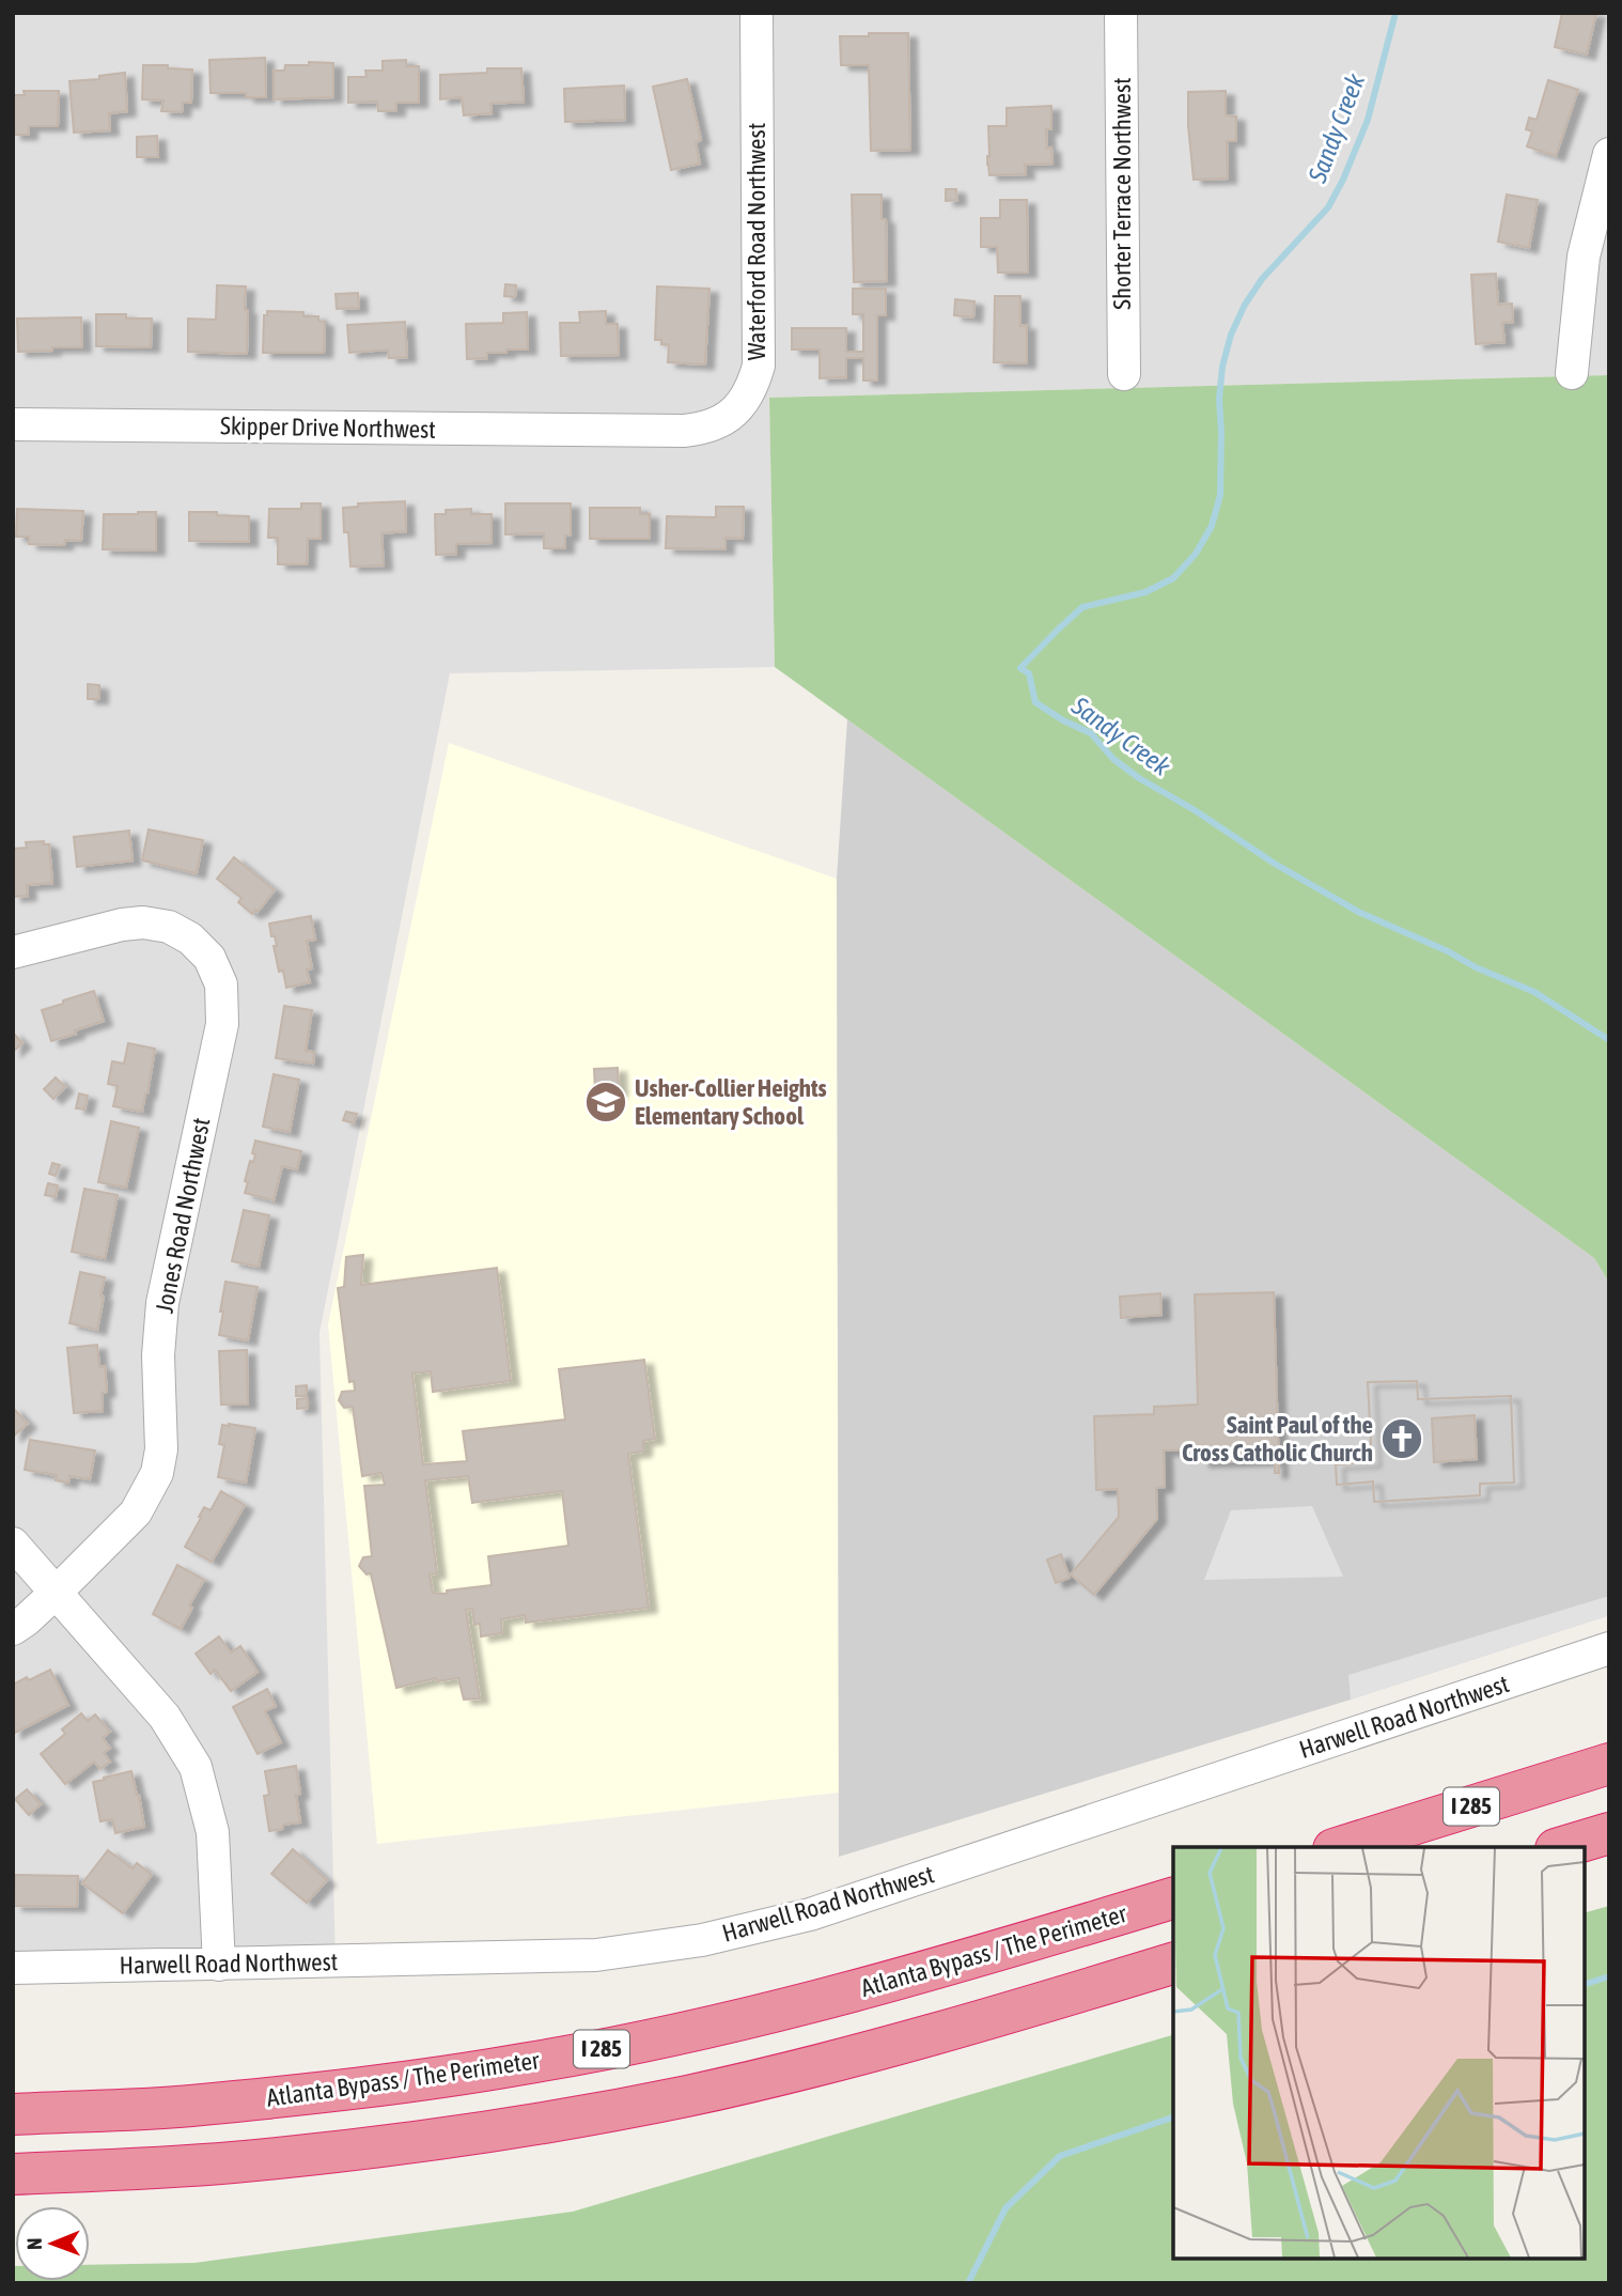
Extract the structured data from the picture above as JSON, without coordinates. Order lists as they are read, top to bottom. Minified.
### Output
{"streets":{"highway":["I 285","Atlanta Bypass / The Perimeter"],"street":["Shorter Terrace Northwest","Waterford Road Northwest","Skipper Drive Northwest","Jones Road Northwest","Harwell Road Northwest"]},"crossings":[["Waterford Road Northwest","Skipper Drive Northwest"]],"water":["Sandy Creek"],"places":{"school or university":["Usher-Collier Heights Elementary School"],"church":["Saint Paul of the Cross Catholic Church"]},"north":"left"}
